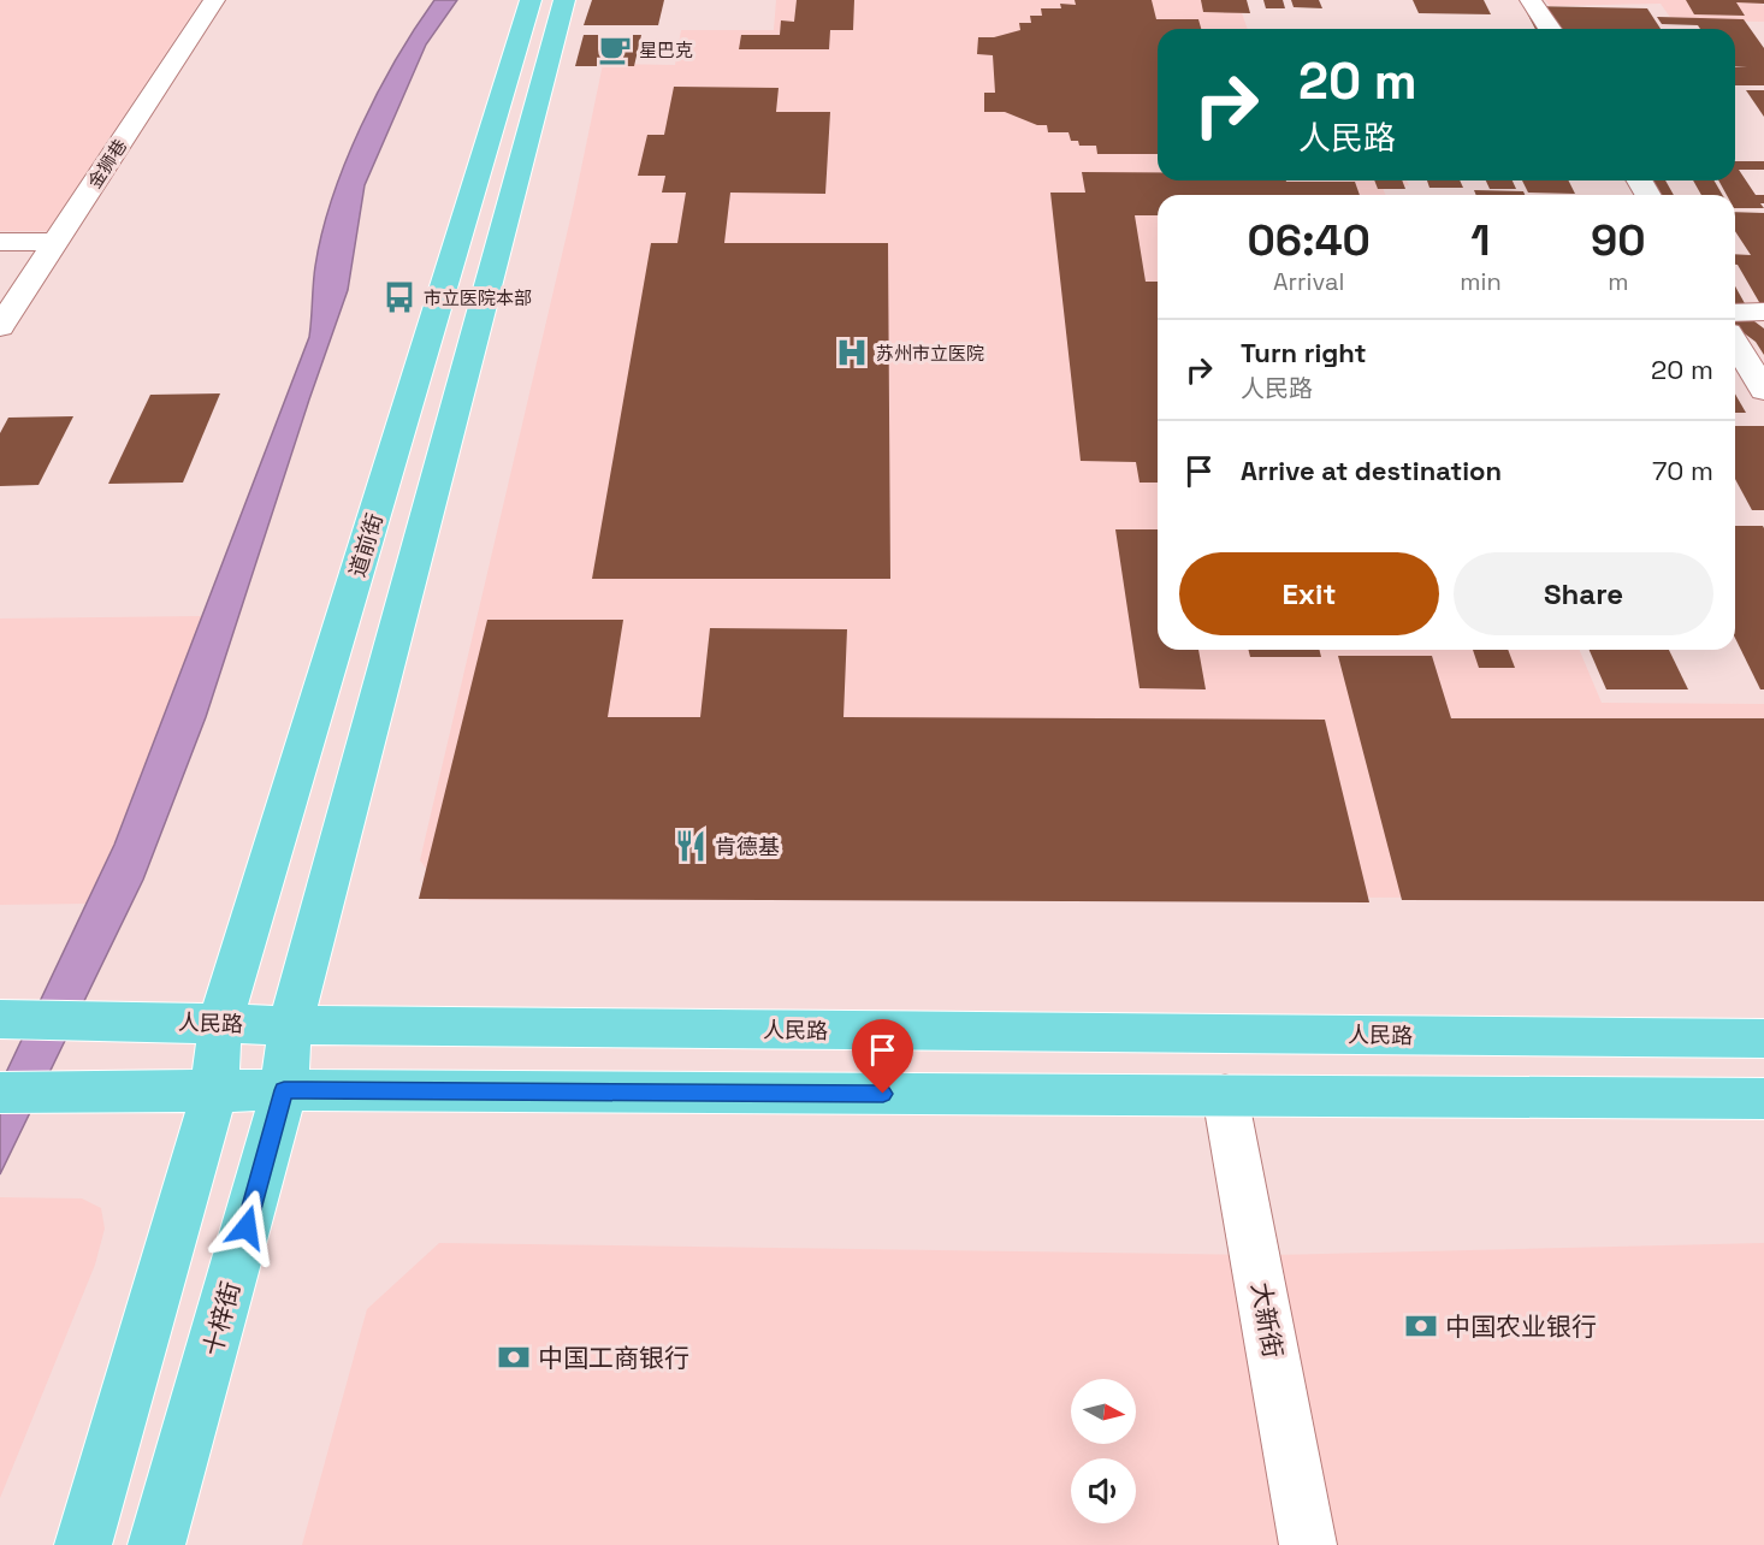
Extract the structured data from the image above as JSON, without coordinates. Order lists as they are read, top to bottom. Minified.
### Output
{"streets":{"main road":["道前街","人民路","十梓街"],"street":["金狮巷","大新街"]},"crossings":[["道前街","人民路"]],"places":{"cafe":["星巴克"],"bus stop":["市立医院本部"],"hospital":["苏州市立医院"],"restaurant":["肯德基"],"bank":["中国农业银行","中国工商银行"]},"north":"right","page":{"turn":["20 m","人民路"],"eta":["06:40","Arrival","1","min","90","m"],"list":[{"name":"Turn right","note":"人民路","value":"20 m"},{"name":"Arrive at destination","value":"70 m"}],"buttons":["Exit","Share"]}}
